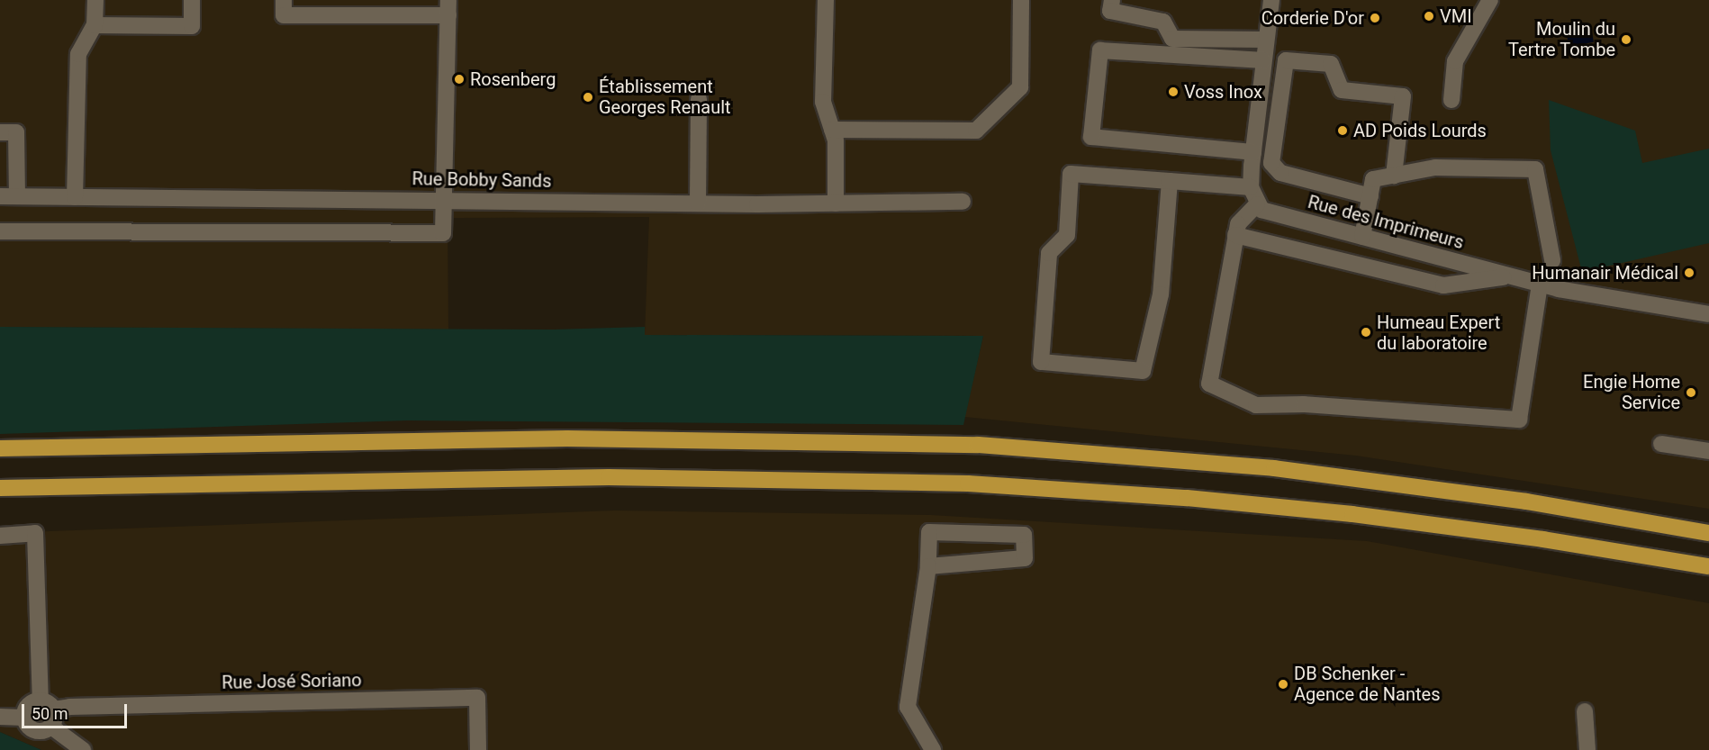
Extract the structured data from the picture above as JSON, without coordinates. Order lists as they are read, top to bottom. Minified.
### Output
{"streets":{"street":["Rue Bobby Sands","Rue des Imprimeurs","Rue José Soriano"]},"places":["VMI","Corderie D'or","Moulin du Tertre Tombe","Rosenberg","Voss Inox","Établissement Georges Renault","AD Poids Lourds","Humanair Médical","Humeau Expert du laboratoire","Engie Home Service","DB Schenker - Agence de Nantes"],"scale_bar":"50 m"}
